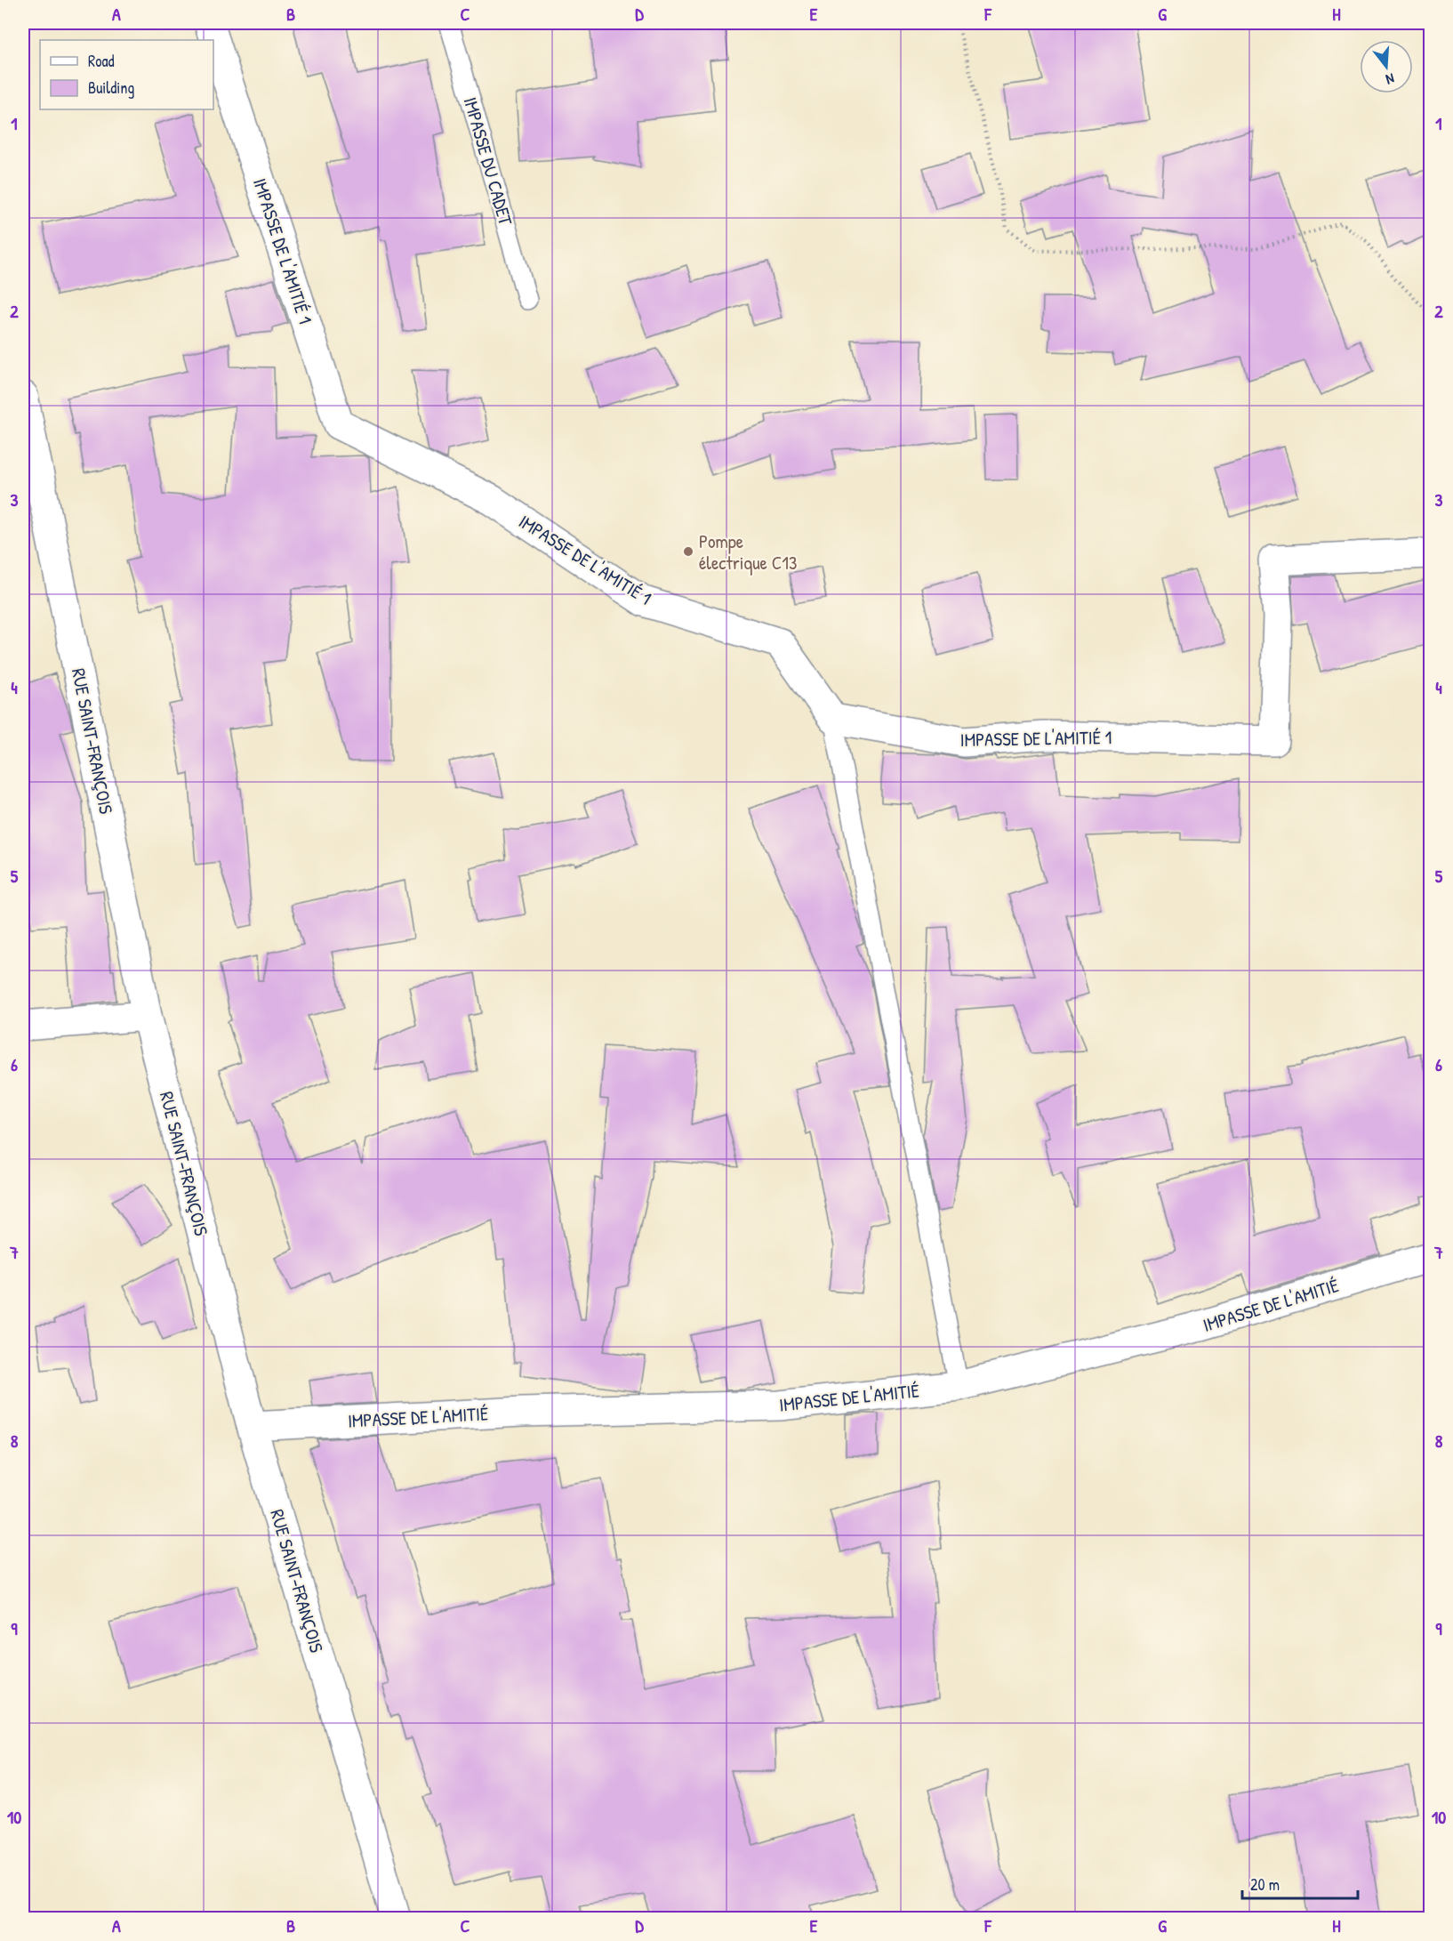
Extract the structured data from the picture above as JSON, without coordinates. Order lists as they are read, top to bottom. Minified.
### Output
{"streets":{"street":["IMPASSE DE L'AMITIÉ 1","RUE SAINT-FRANÇOIS","IMPASSE DE L'AMITIÉ"],"lane":["IMPASSE DU CADET"]},"crossings":[["RUE SAINT-FRANÇOIS","IMPASSE DE L'AMITIÉ"]],"places":["Pompe électrique C13"],"legend":["Road","Building"],"scale_bar":"20 m","north":"bottom","grid":{"columns":["A","B","C","D","E","F","G","H"],"rows":["1","2","3","4","5","6","7","8","9","10"]}}
